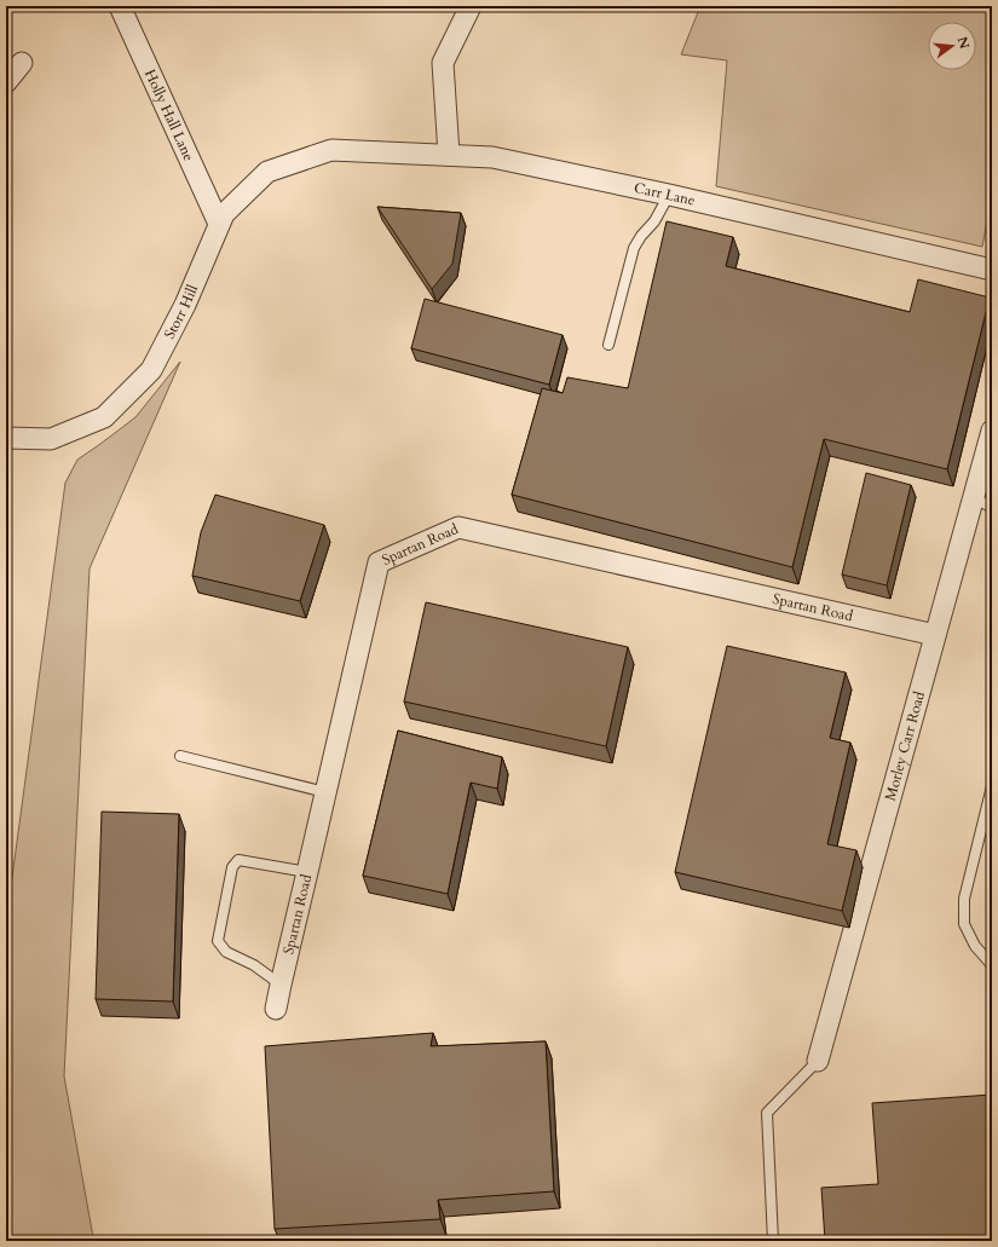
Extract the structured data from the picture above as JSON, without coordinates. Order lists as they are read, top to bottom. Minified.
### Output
{"streets":{"street":["Holly Hall Lane","Carr Lane","Storr Hill","Spartan Road","Morley Carr Road"]},"crossings":[["Holly Hall Lane","Storr Hill"],["Carr Lane","Storr Hill"],["Spartan Road","Morley Carr Road"]],"north":"right"}
